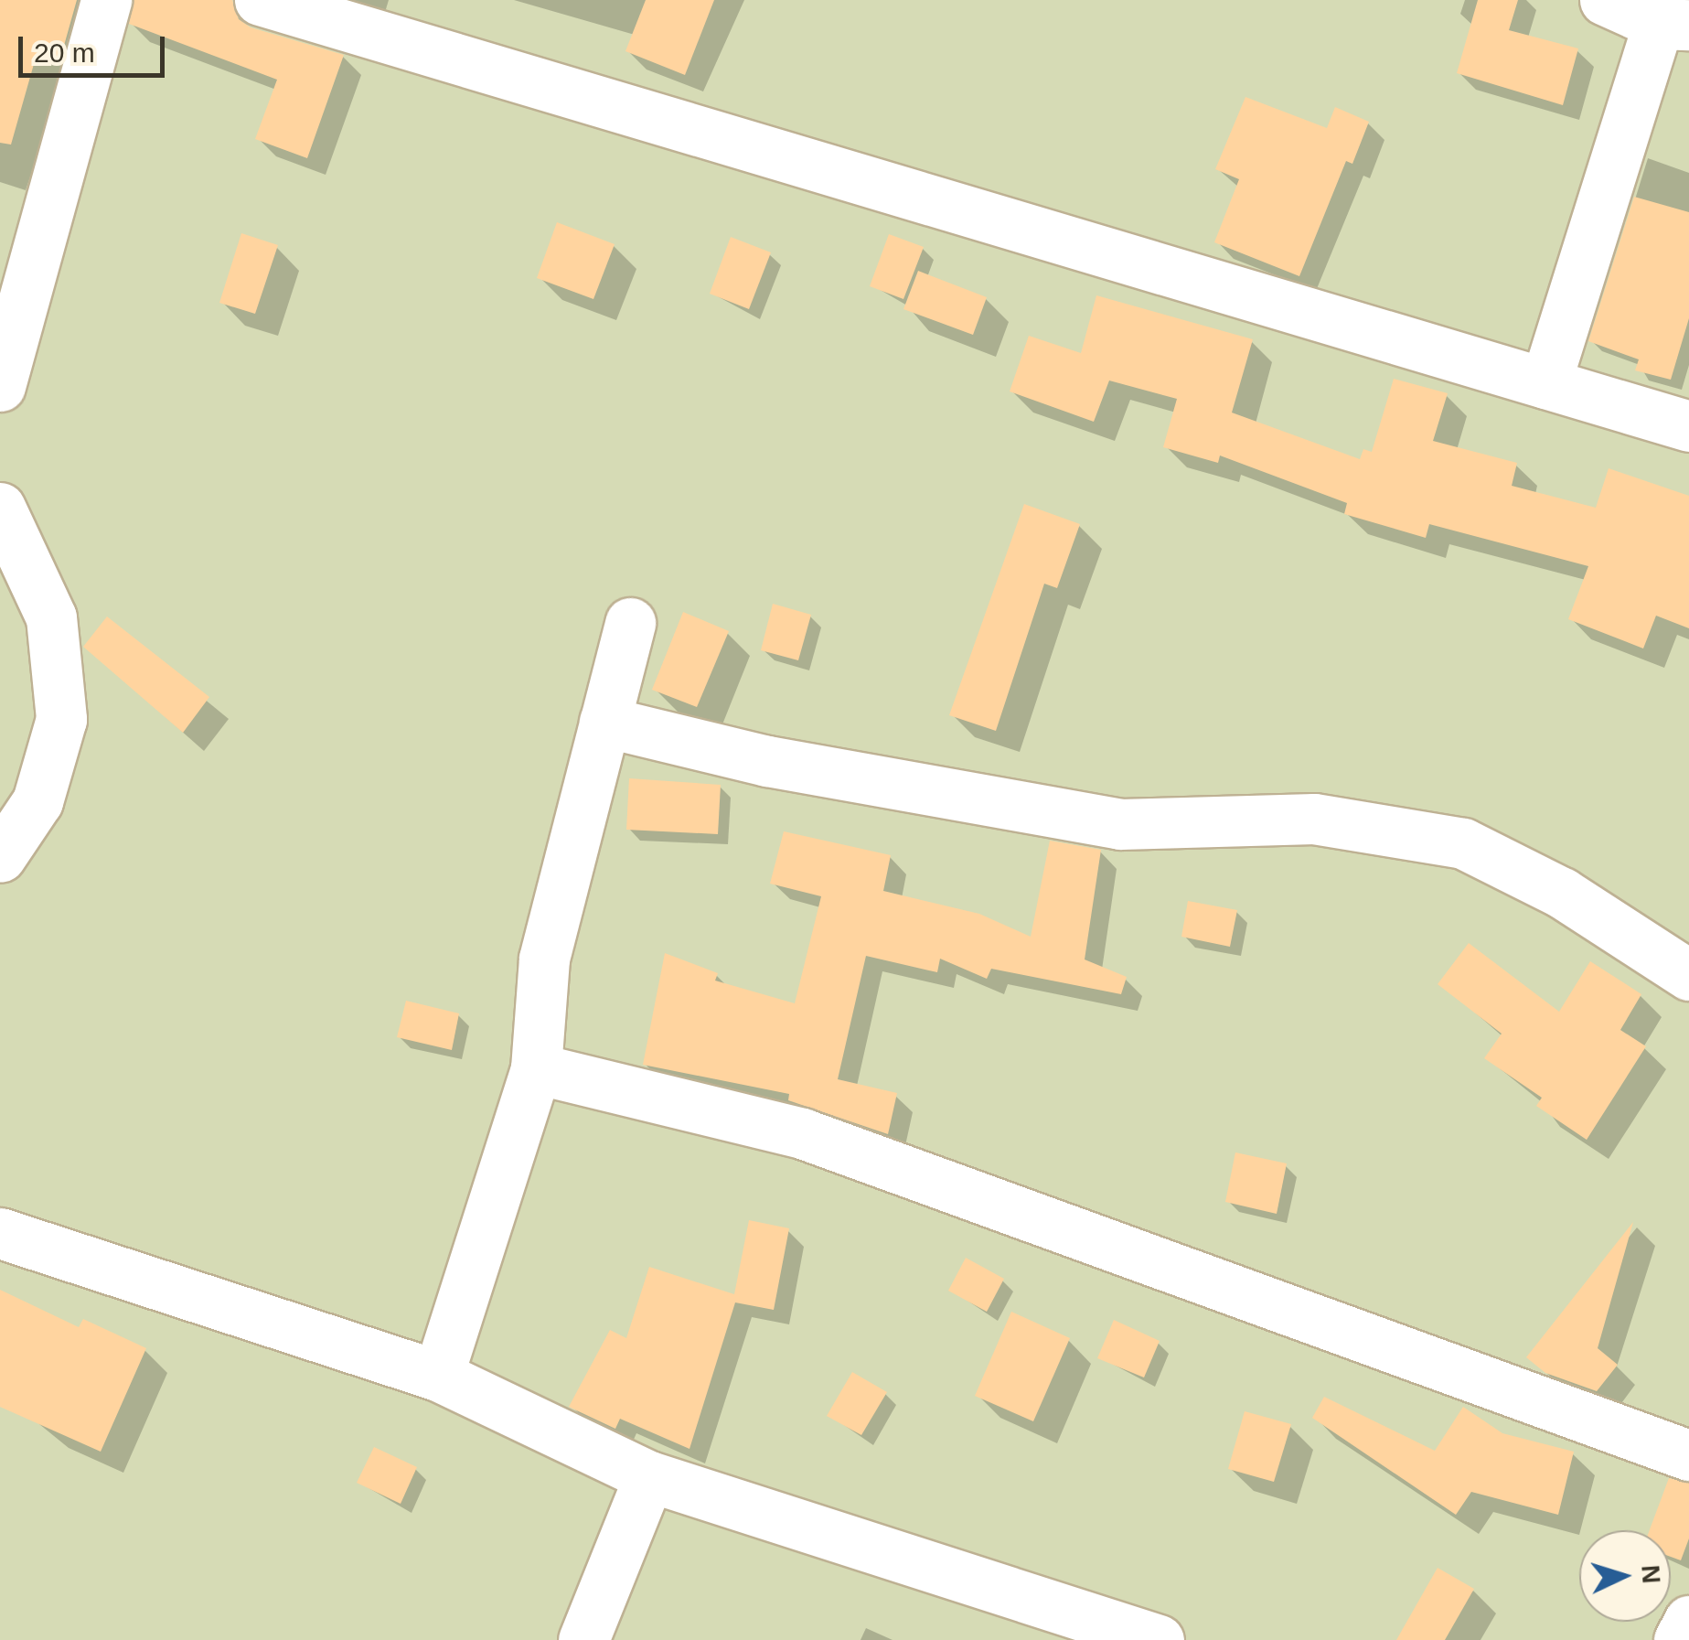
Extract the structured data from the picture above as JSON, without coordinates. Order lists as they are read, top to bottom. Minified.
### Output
{"scale_bar":"20 m","north":"right"}
